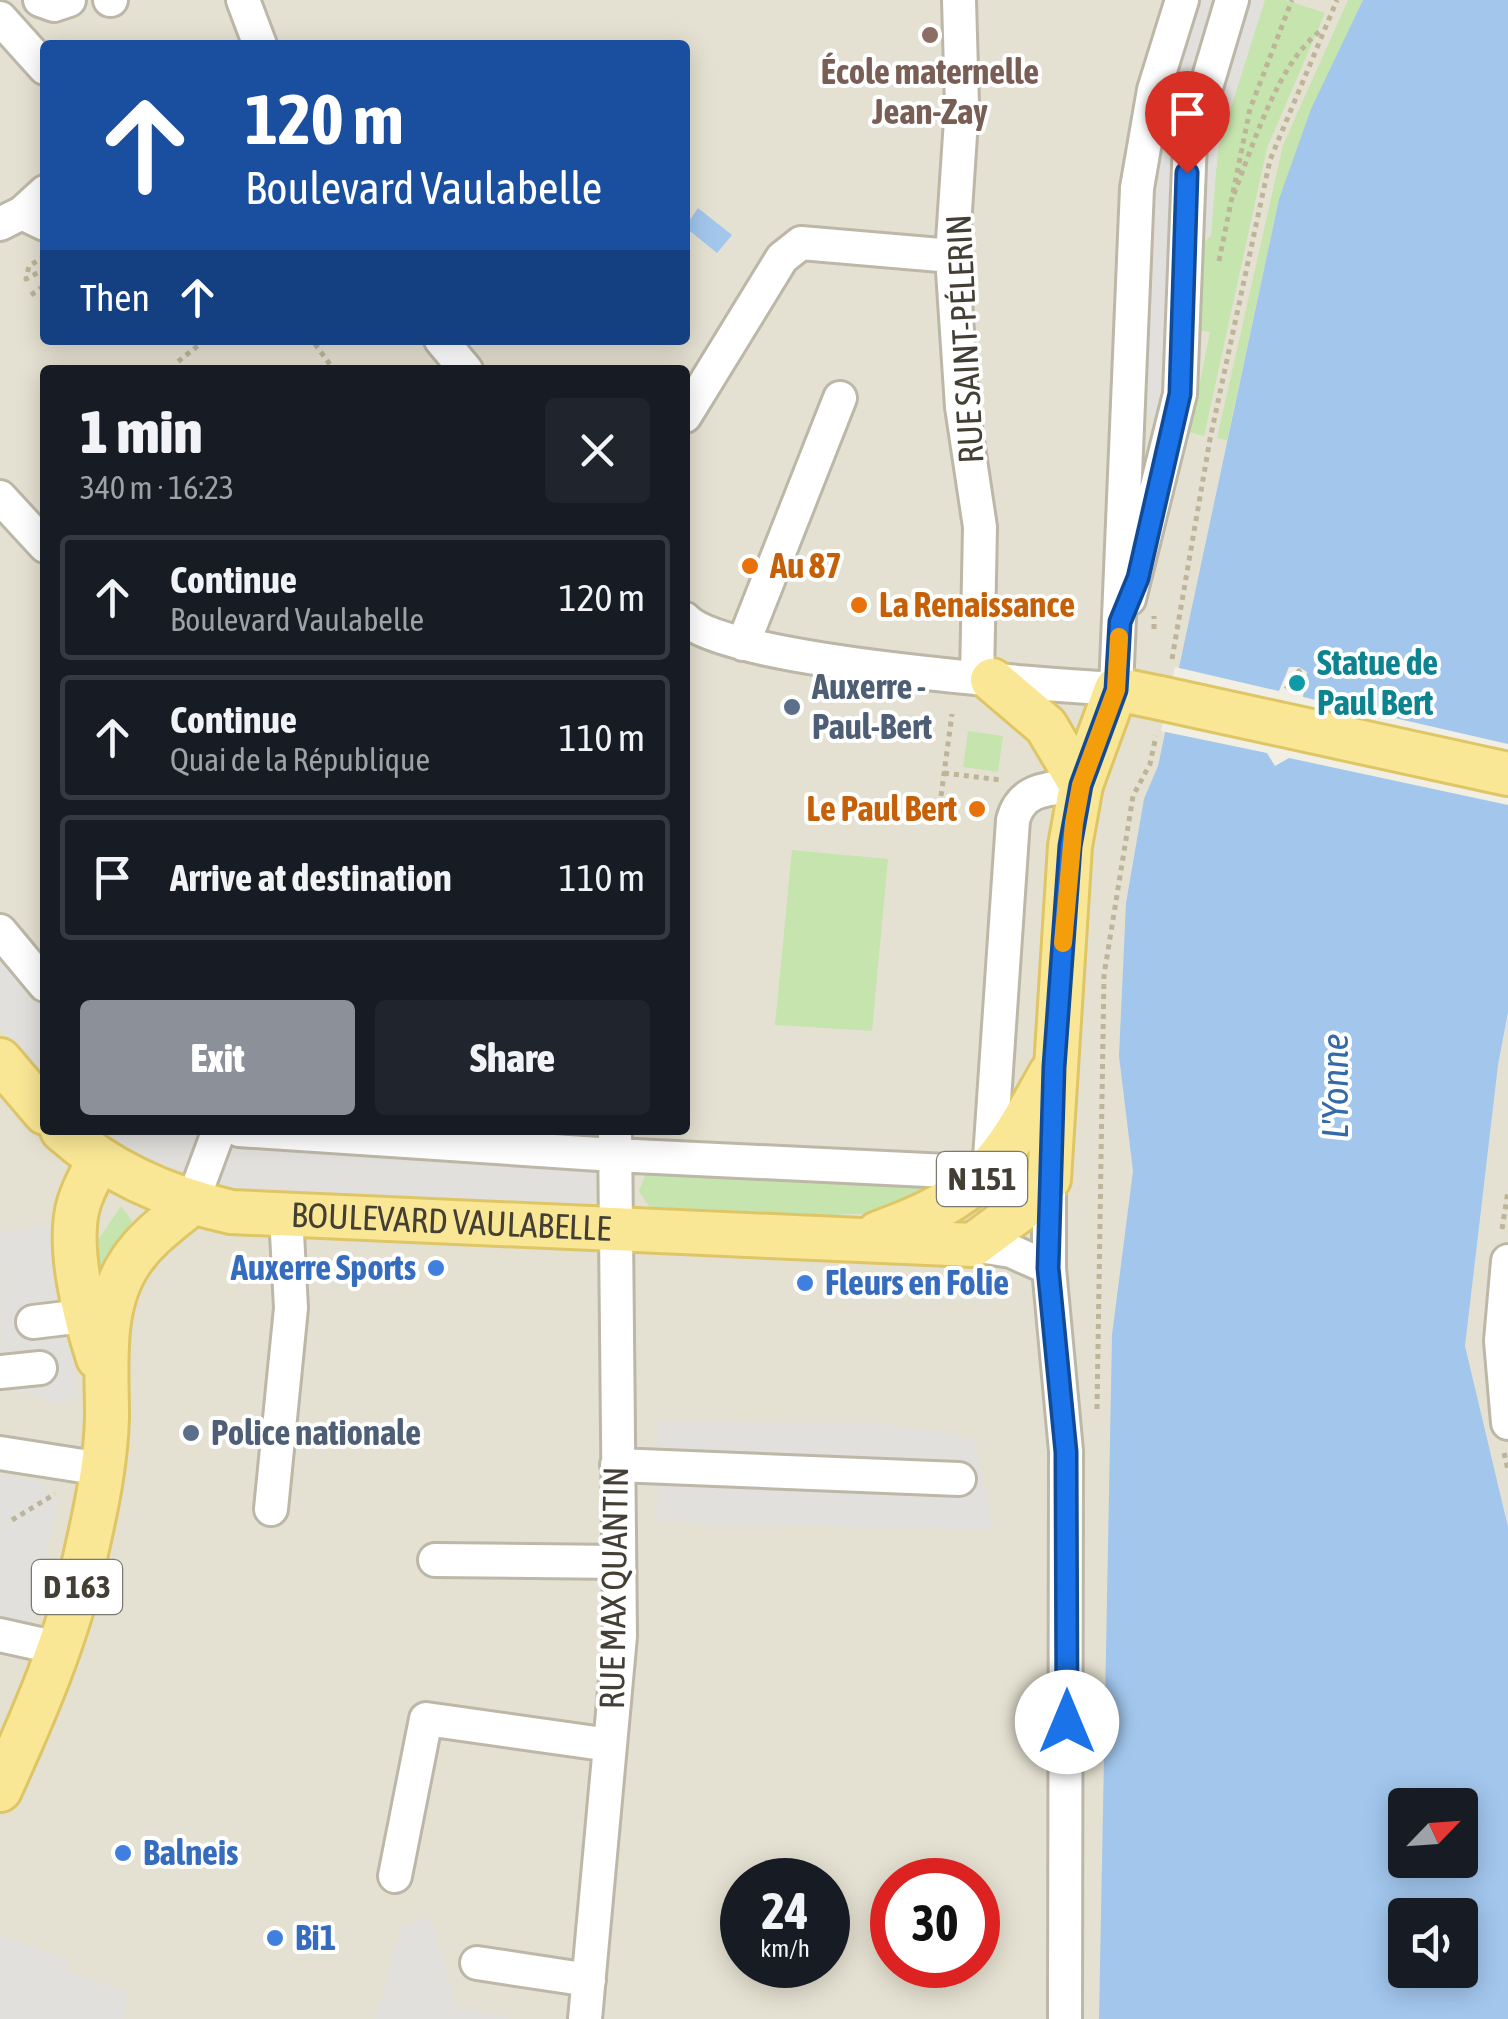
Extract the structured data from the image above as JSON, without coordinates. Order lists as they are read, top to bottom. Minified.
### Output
{"streets":{"main road":["N 151","BOULEVARD VAULABELLE","D 163"],"street":["RUE SAINT-PÉLERIN","RUE MAX QUANTIN"]},"crossings":[["N 151","BOULEVARD VAULABELLE"],["BOULEVARD VAULABELLE","D 163"],["BOULEVARD VAULABELLE","RUE MAX QUANTIN"]],"water":["L'Yonne"],"places":["École maternelle Jean-Zay","Au 87","La Renaissance","Statue de Paul Bert","Auxerre - Paul-Bert","Le Paul Bert","Auxerre Sports","Fleurs en Folie","Police nationale","Balneis","Bi1"],"north":"top right","page":{"turn":["120 m","Boulevard Vaulabelle"],"then":"Then","heading":["1 min","340 m · 16:23"],"list":[{"name":"Continue","note":"Boulevard Vaulabelle","value":"120 m"},{"name":"Continue","note":"Quai de la République","value":"110 m"},{"name":"Arrive at destination","value":"110 m"}],"buttons":["Exit","Share"],"speed":"24 km/h","limit":"30"}}
